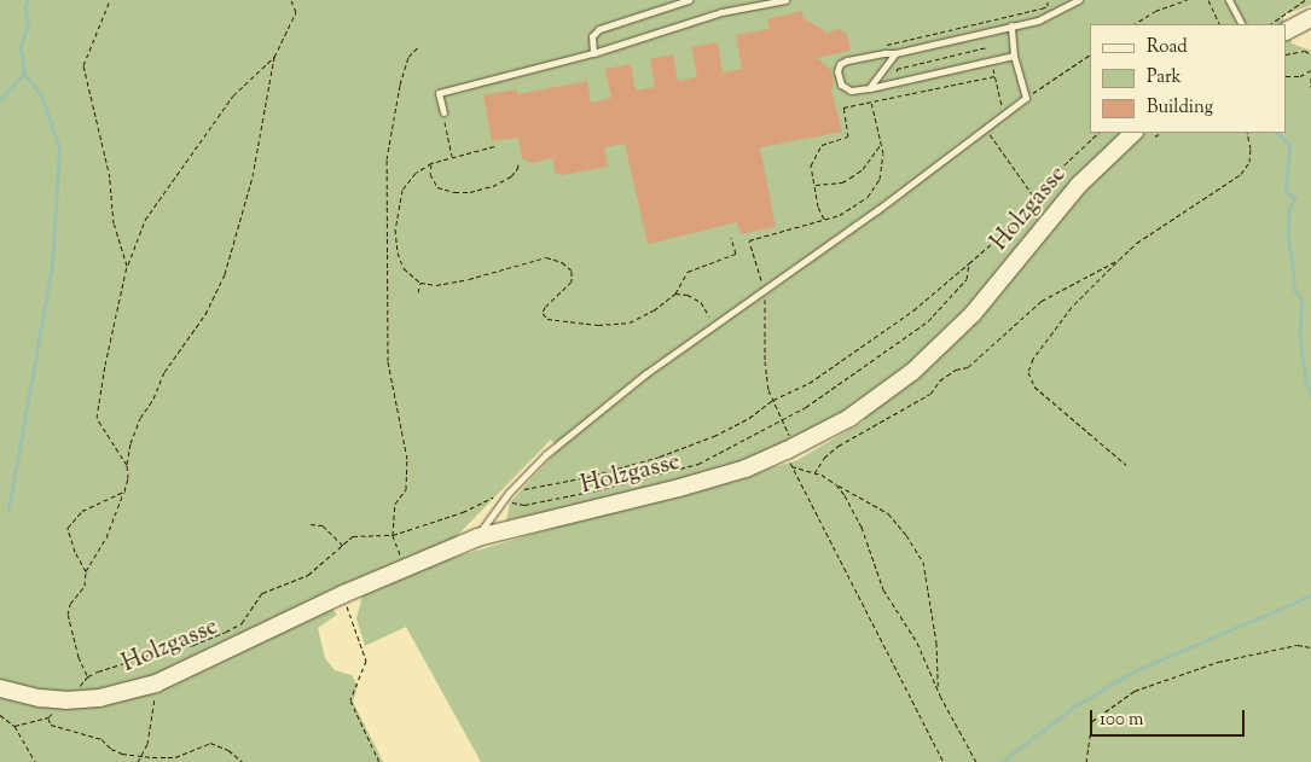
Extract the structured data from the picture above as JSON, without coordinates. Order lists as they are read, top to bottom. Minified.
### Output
{"streets":{"street":["Holzgasse"]},"legend":["Road","Park","Building"],"scale_bar":"100 m"}
